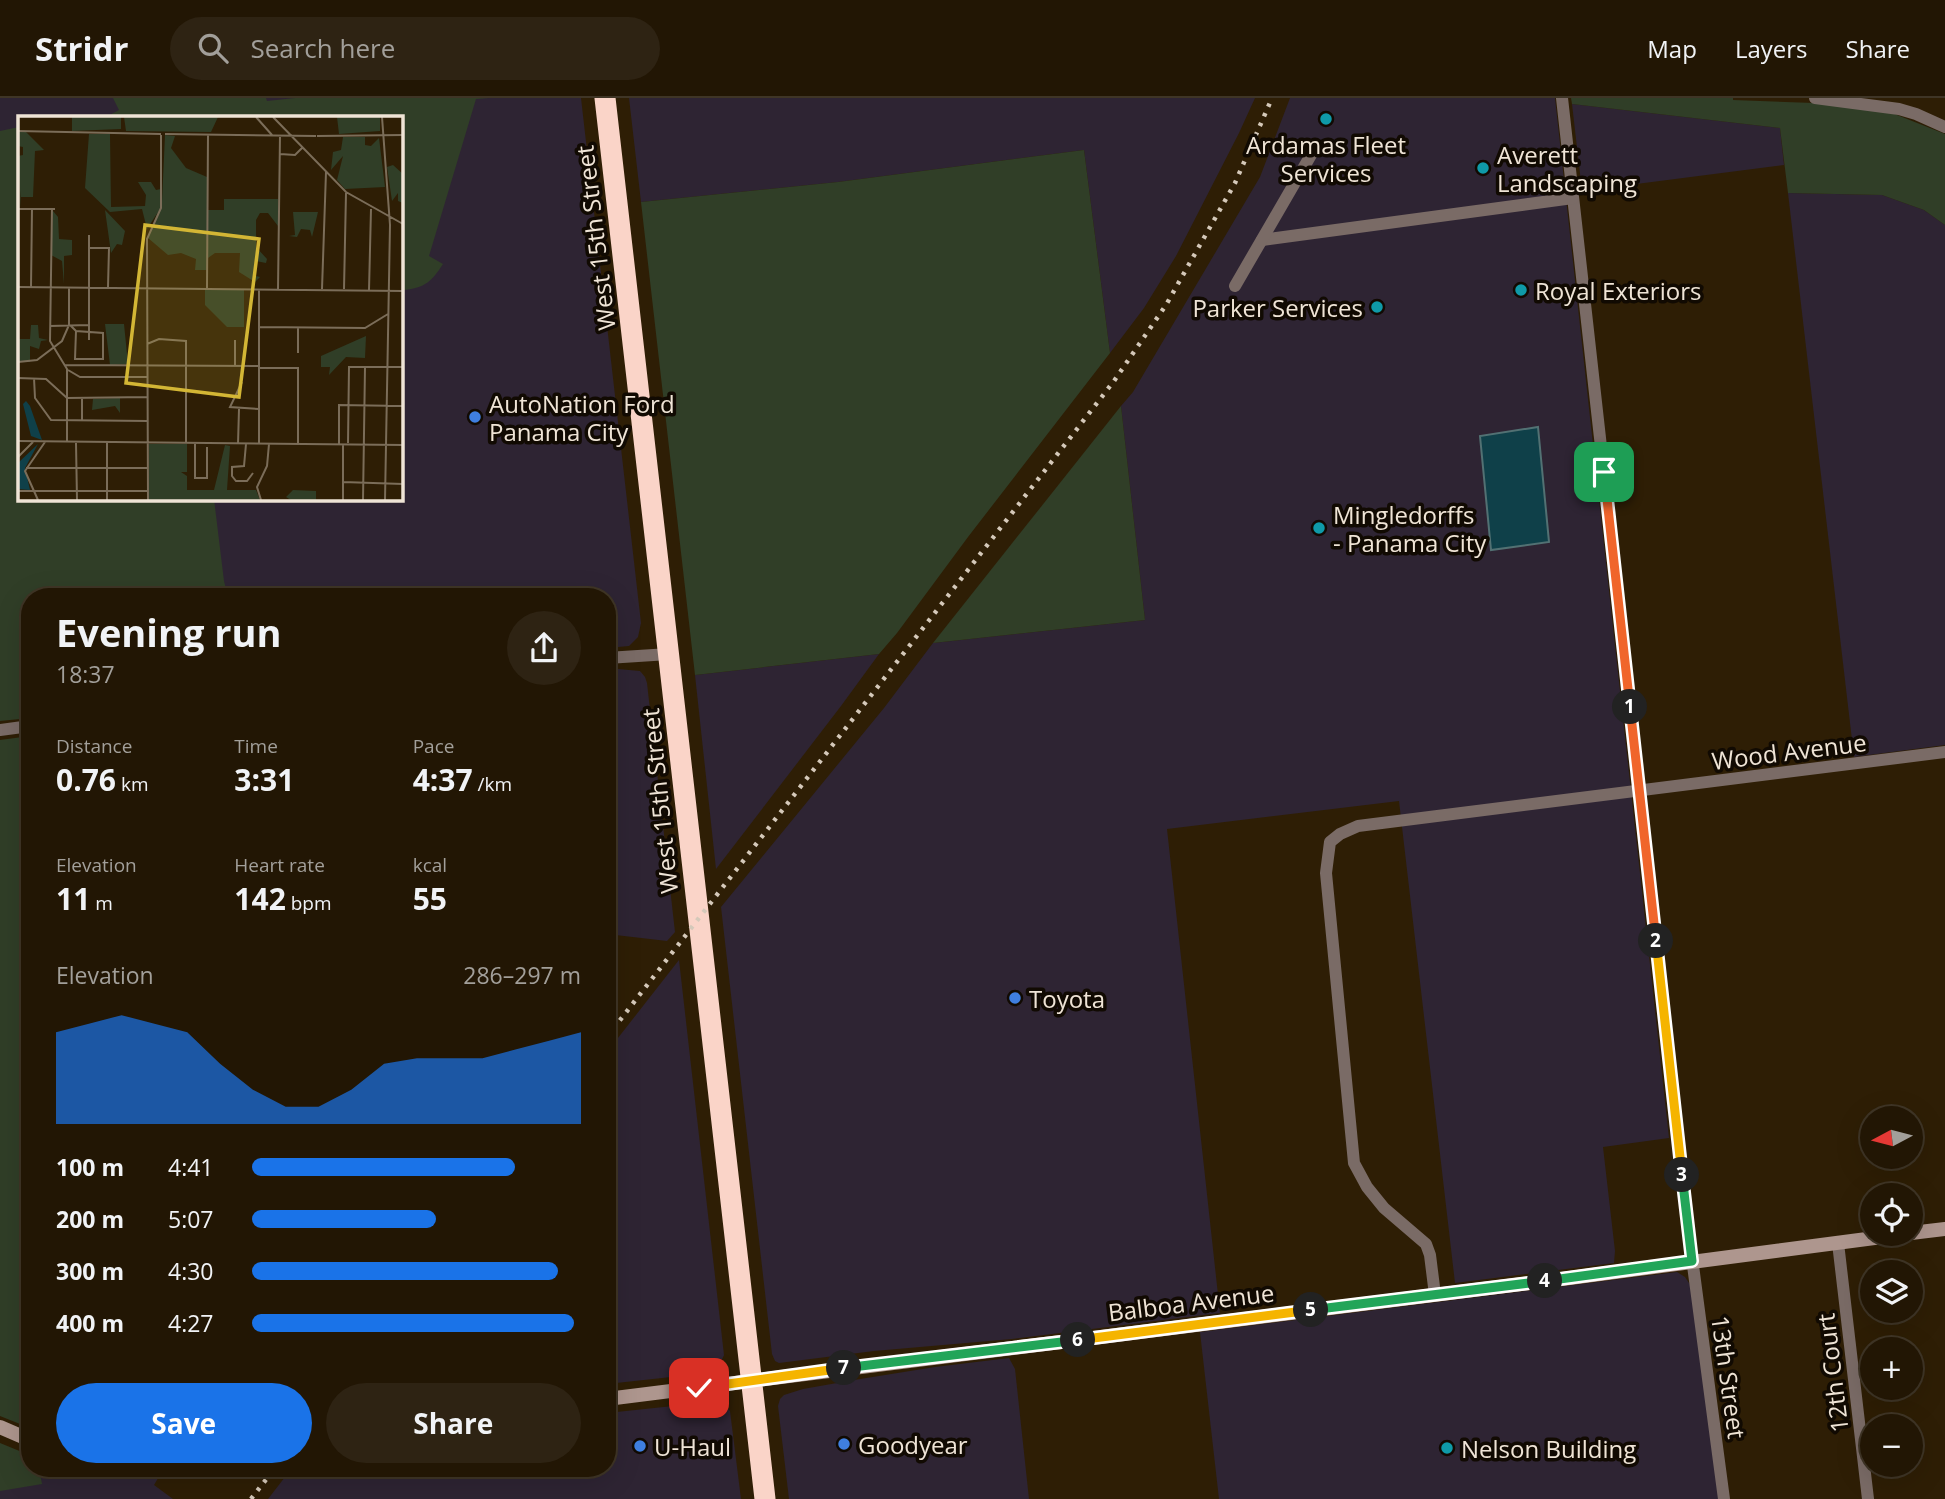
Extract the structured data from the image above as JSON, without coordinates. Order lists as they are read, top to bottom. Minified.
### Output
{"streets":{"highway":["West 15th Street"],"street":["Wood Avenue","Balboa Avenue","12th Court","13th Street"]},"crossings":[["West 15th Street","Balboa Avenue"],["Wood Avenue","Balboa Avenue"],["Wood Avenue","13th Street"],["Balboa Avenue","12th Court"],["Balboa Avenue","13th Street"]],"places":["Ardamas Fleet Services","Averett Landscaping","Royal Exteriors","Parker Services","AutoNation Ford Panama City","Mingledorffs - Panama City","Toyota","Goodyear","U-Haul","Nelson Building"],"north":"left","page":{"header":"Stridr","search":"Search here","nav":["Map","Layers","Share"],"heading":["Evening run","18:37"],"pins":["1","2","3","4","5","6","7"],"stats":[["Distance","0.76 km"],["Time","3:31"],["Pace","4:37 /km"],["Elevation","11 m"],["Heart rate","142 bpm"],["kcal","55"]],"chart":["Elevation","286–297 m"],"map_buttons":["+","−"],"list":[{"name":"100 m","note":"4:41"},{"name":"200 m","note":"5:07"},{"name":"300 m","note":"4:30"},{"name":"400 m","note":"4:27"}],"buttons":["Save","Share"]}}
